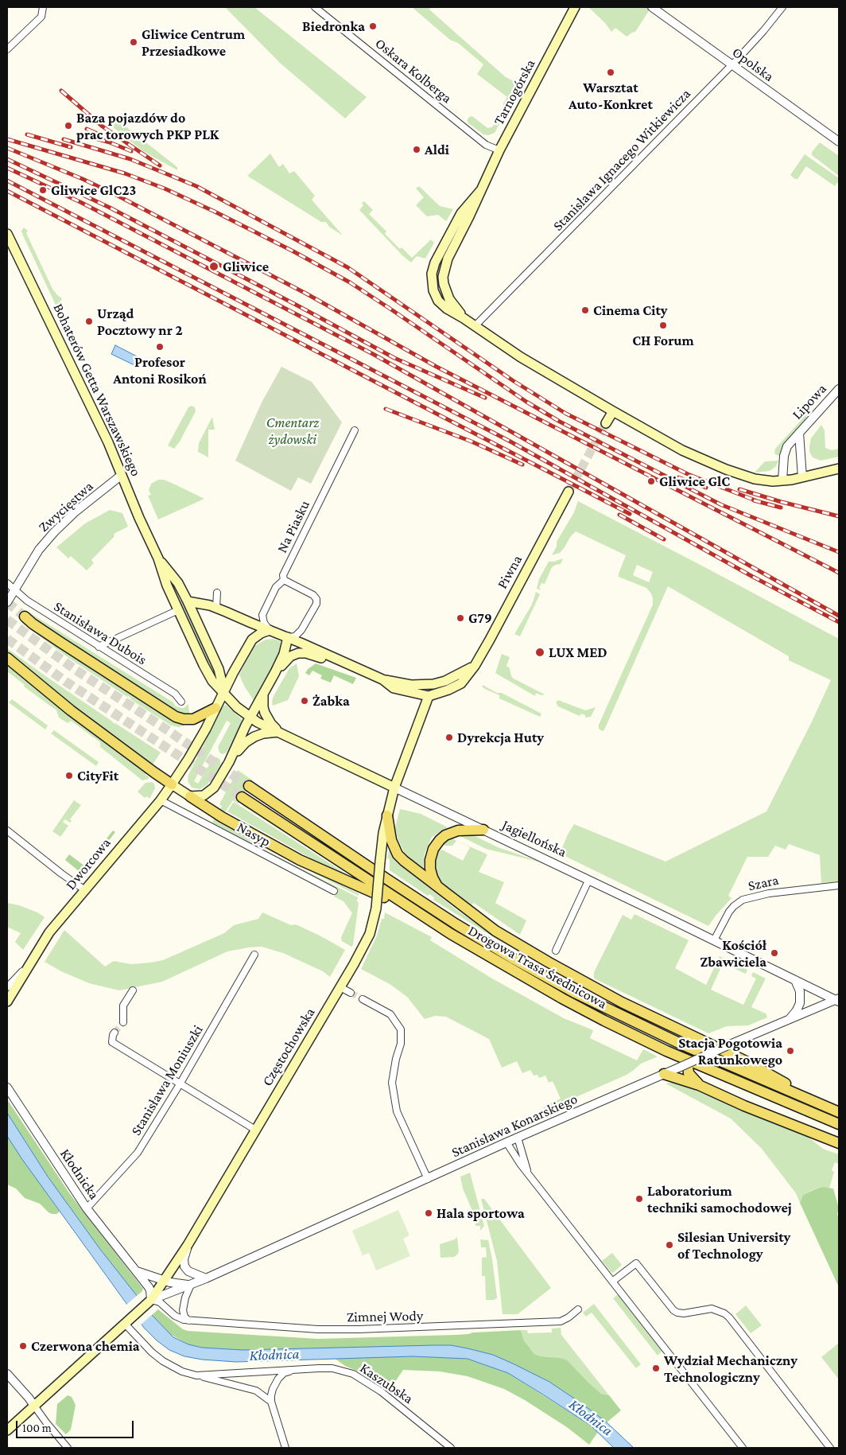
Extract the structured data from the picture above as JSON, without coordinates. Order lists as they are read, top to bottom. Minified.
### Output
{"streets":{"main road":["Tarnogórska","Bohaterów Getta Warszawskiego","Piwna","Jagiellońska","Dworcowa","Drogowa Trasa Średnicowa","Częstochowska"],"street":["Opolska","Oskara Kolberga","Stanisława Ignacego Witkiewicza","Lipowa","Zwycięstwa","Na Piasku","Stanisława Dubois","Nasyp","Szara","Stanisława Moniuszki","Stanisława Konarskiego","Kłodnicka","Zimnej Wody","Kaszubska"]},"crossings":[["Opolska","Stanisława Ignacego Witkiewicza"],["Oskara Kolberga","Tarnogórska"],["Tarnogórska","Stanisława Ignacego Witkiewicza"],["Tarnogórska","Lipowa"],["Bohaterów Getta Warszawskiego","Zwycięstwa"],["Bohaterów Getta Warszawskiego","Jagiellońska"],["Bohaterów Getta Warszawskiego","Dworcowa"],["Zwycięstwa","Stanisława Dubois"],["Na Piasku","Dworcowa"],["Piwna","Częstochowska"],["Nasyp","Dworcowa"],["Jagiellońska","Dworcowa"],["Jagiellońska","Szara"],["Jagiellońska","Częstochowska"],["Jagiellońska","Stanisława Konarskiego"],["Częstochowska","Stanisława Konarskiego"],["Częstochowska","Kłodnicka"],["Częstochowska","Zimnej Wody"],["Częstochowska","Kaszubska"],["Stanisława Moniuszki","Kłodnicka"],["Stanisława Konarskiego","Kłodnicka"],["Stanisława Konarskiego","Zimnej Wody"],["Kłodnicka","Zimnej Wody"]],"water":["Kłodnica"],"parks":["Cmentarz żydowski"],"places":["Biedronka","Gliwice Centrum Przesiadkowe","Warsztat Auto-Konkret","Baza pojazdów do prac torowych PKP PLK","Aldi","Gliwice GlC23","Gliwice","Cinema City","Urząd Pocztowy nr 2","CH Forum","Profesor Antoni Rosikoń","Gliwice GlC","G79","LUX MED","Żabka","Dyrekcja Huty","CityFit","Kościół Zbawiciela","Stacja Pogotowia Ratunkowego","Laboratorium techniki samochodowej","Hala sportowa","Silesian University of Technology","Czerwona chemia","Wydział Mechaniczny Technologiczny"],"scale_bar":"100 m"}
